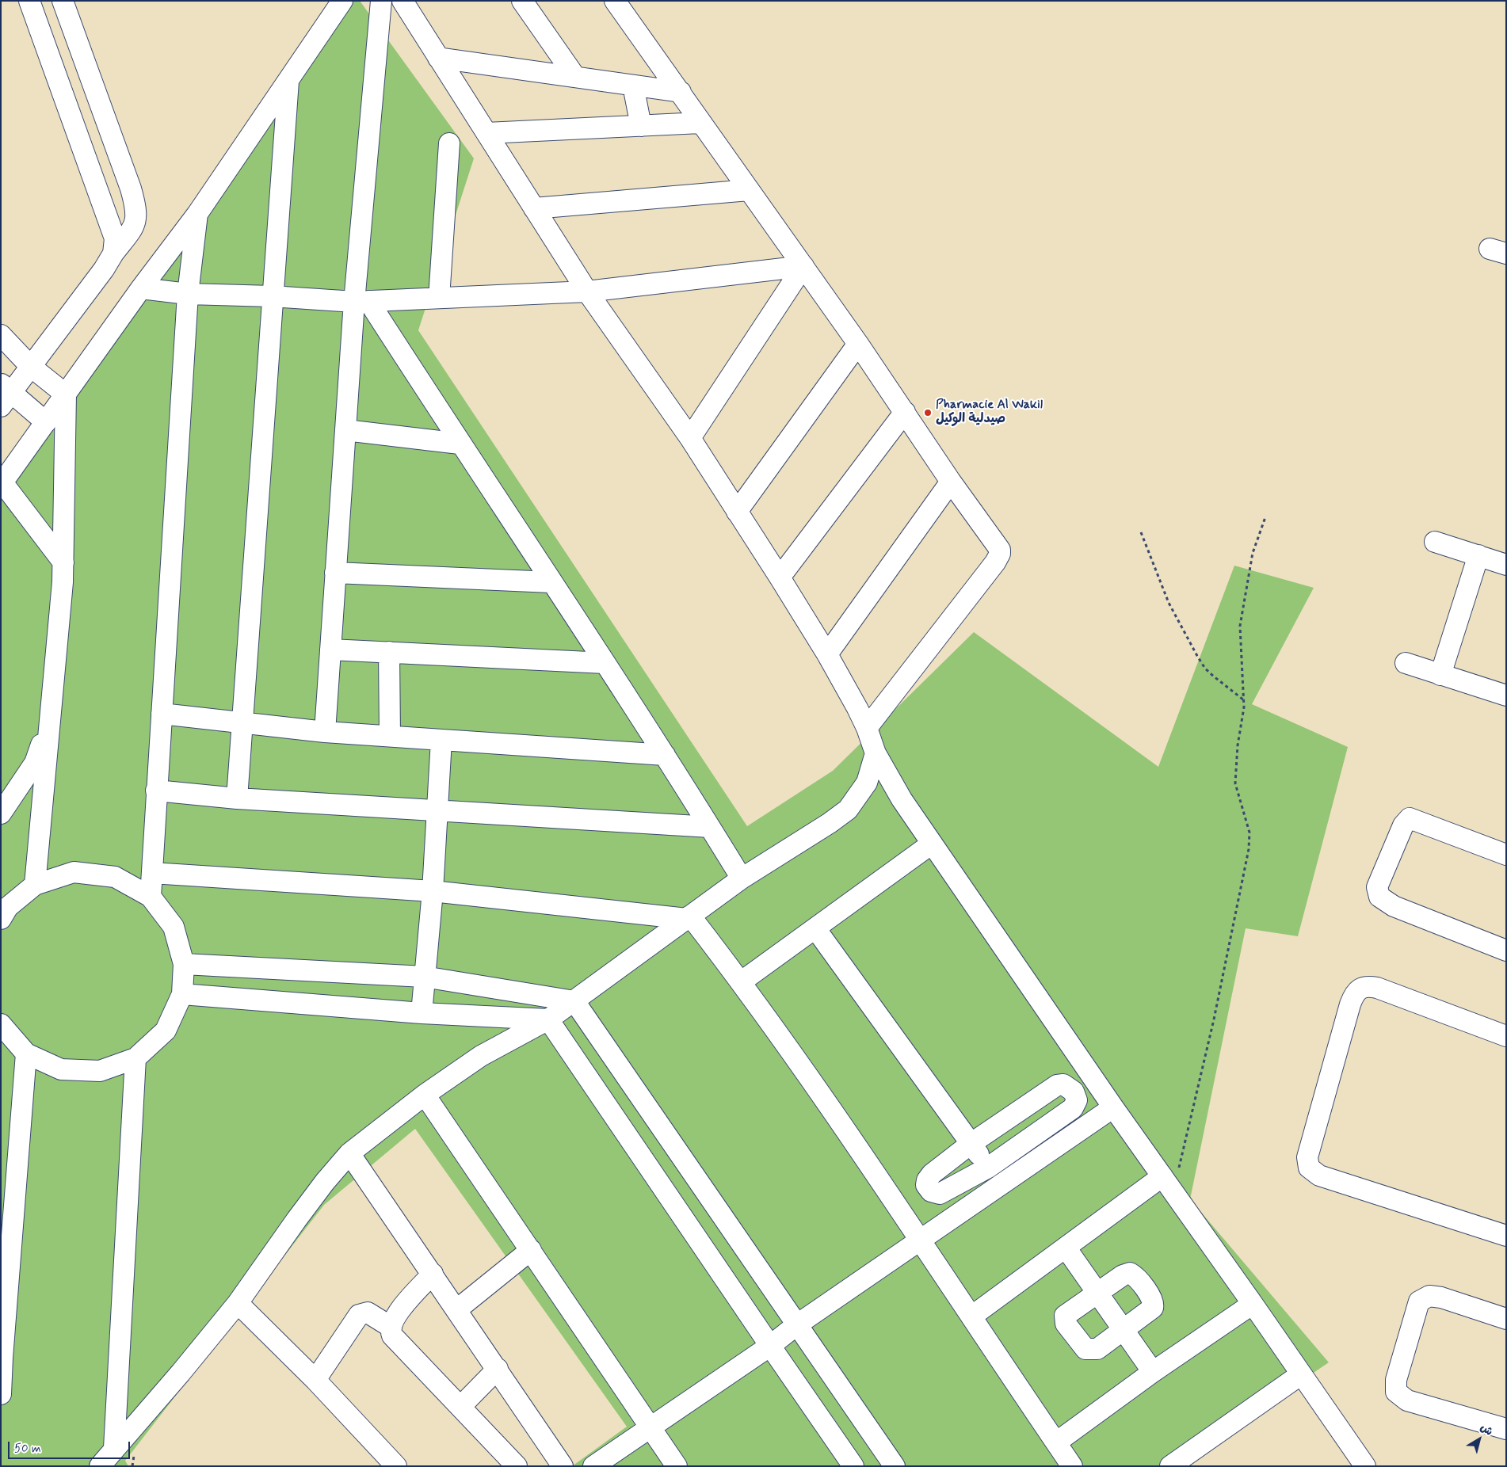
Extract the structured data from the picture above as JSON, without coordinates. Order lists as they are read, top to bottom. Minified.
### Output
{"places":["Pharmacie Al Wakil صيدلية الوكيل"],"scale_bar":"50 m","north":"top right"}
